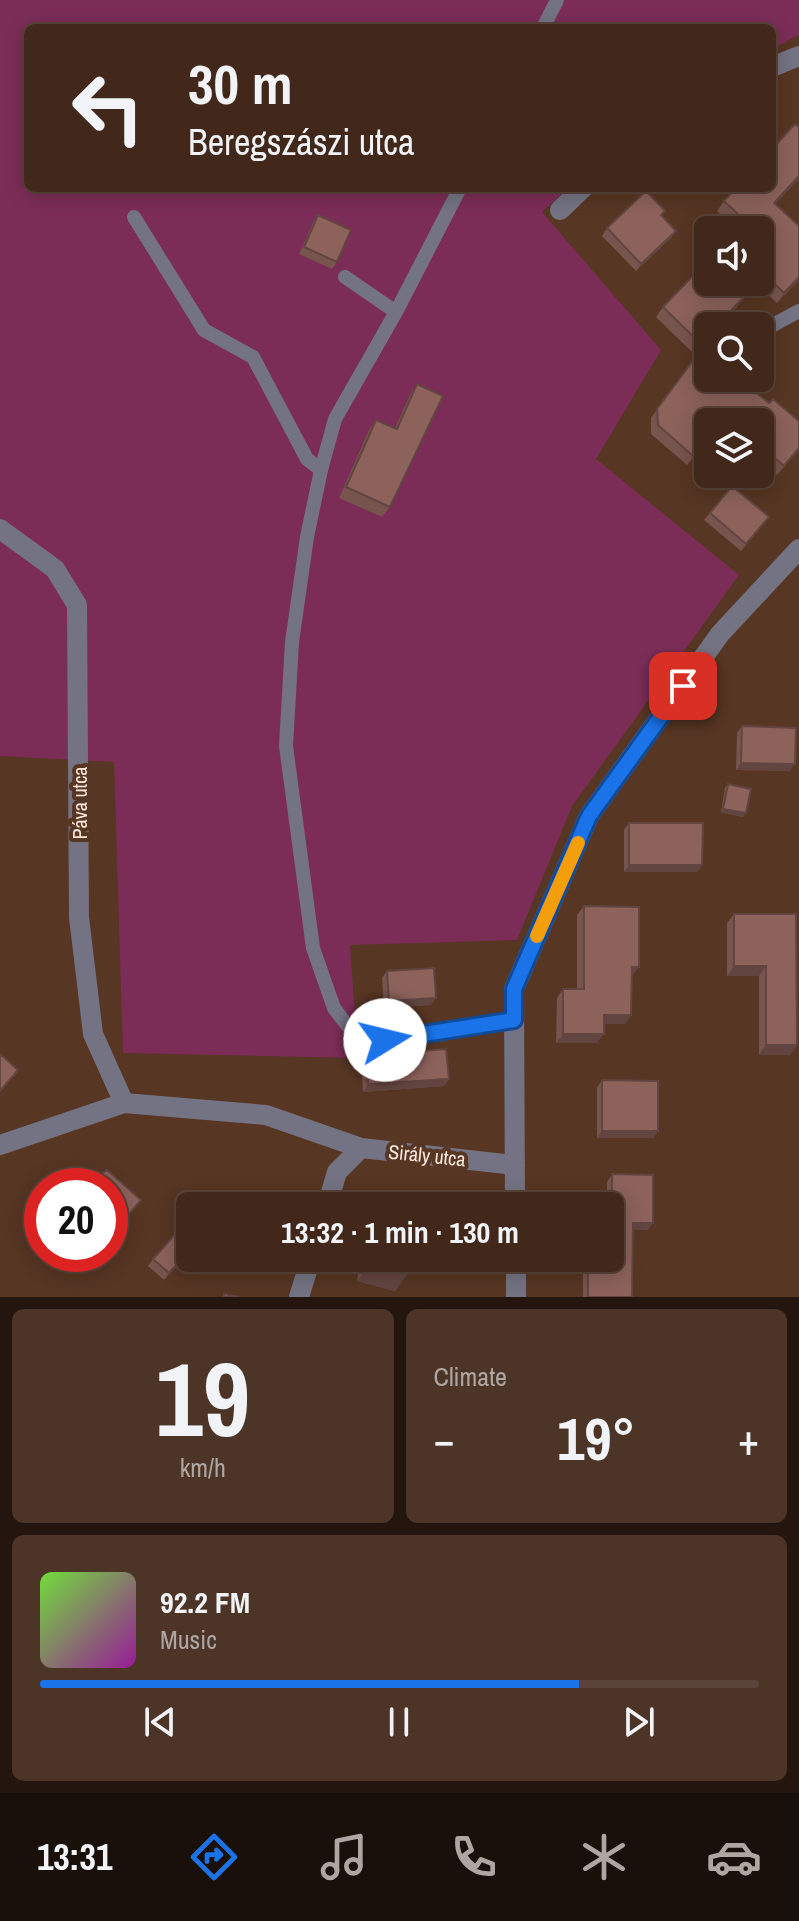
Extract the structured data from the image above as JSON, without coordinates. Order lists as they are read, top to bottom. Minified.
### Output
{"streets":{"street":["Páva utca","Sirály utca"]},"page":{"turn":["30 m","Beregszászi utca"],"limit":"20","trip":"13:32 · 1 min · 130 m","tile":[["19","km/h"],"Climate"],"heat":["−","19°","+"],"song":["92.2 FM","Music"],"tabs":"13:31"}}
